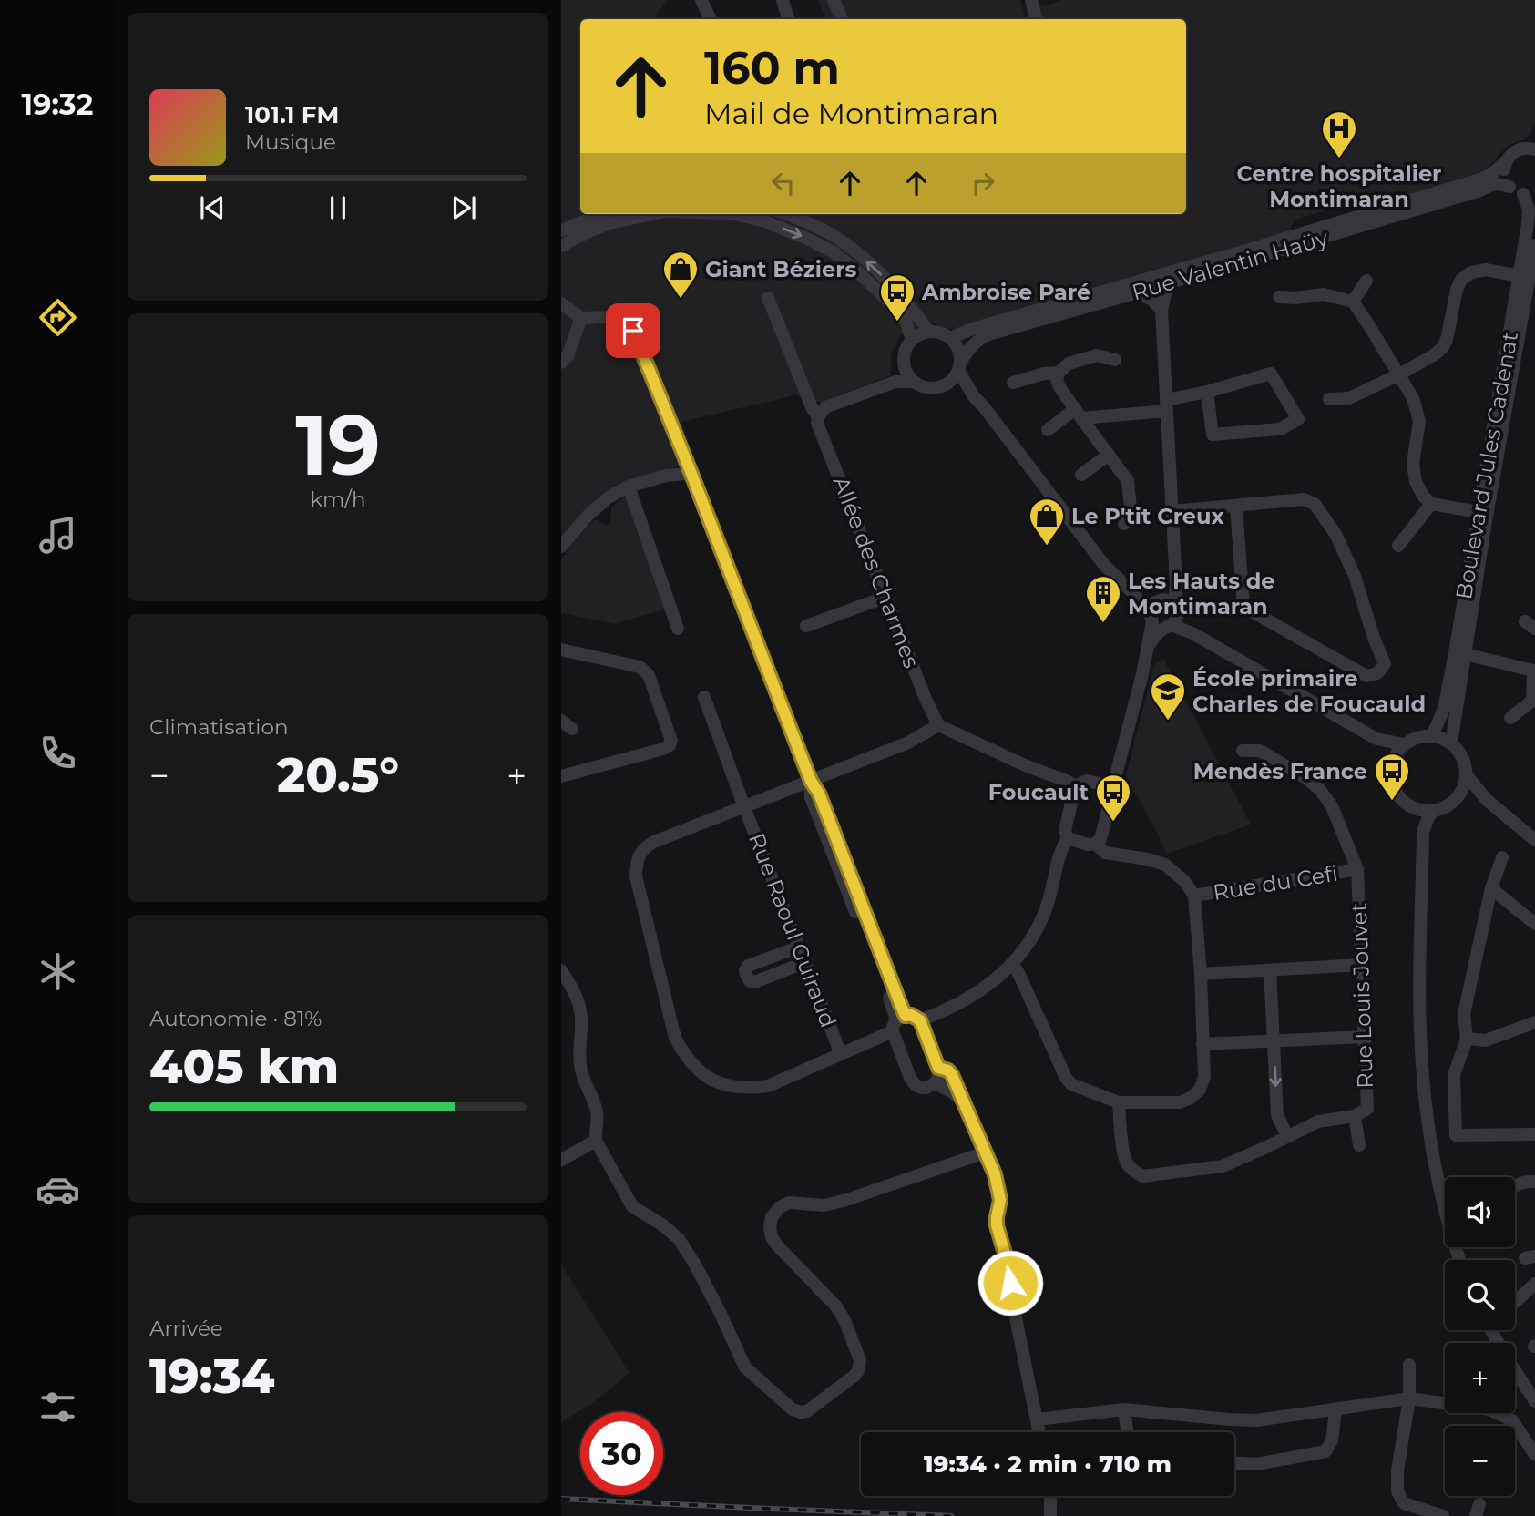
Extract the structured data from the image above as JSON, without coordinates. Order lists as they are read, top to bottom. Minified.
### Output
{"streets":{"street":["Rue Valentin Haüy","Boulevard Jules Cadenat","Allée des Charmes","Rue du Cefi","Rue Raoul Guiraud","Rue Louis Jouvet"]},"crossings":[["Rue du Cefi","Rue Louis Jouvet"]],"places":{"hospital":["Centre hospitalier Montimaran"],"shop":["Giant Béziers","Le P'tit Creux"],"bus stop":["Ambroise Paré","Mendès France","Foucault"],"building":["Les Hauts de Montimaran"],"school or university":["École primaire Charles de Foucauld"]},"page":{"tabs":"19:32","turn":["160 m","Mail de Montimaran"],"song":["101.1 FM","Musique"],"tile":[["19","km/h"],"Climatisation",["Autonomie · 81%","405 km"],["Arrivée","19:34"]],"heat":["−","20.5°","+"],"map_buttons":["+","−"],"limit":"30","trip":"19:34 · 2 min · 710 m"}}
